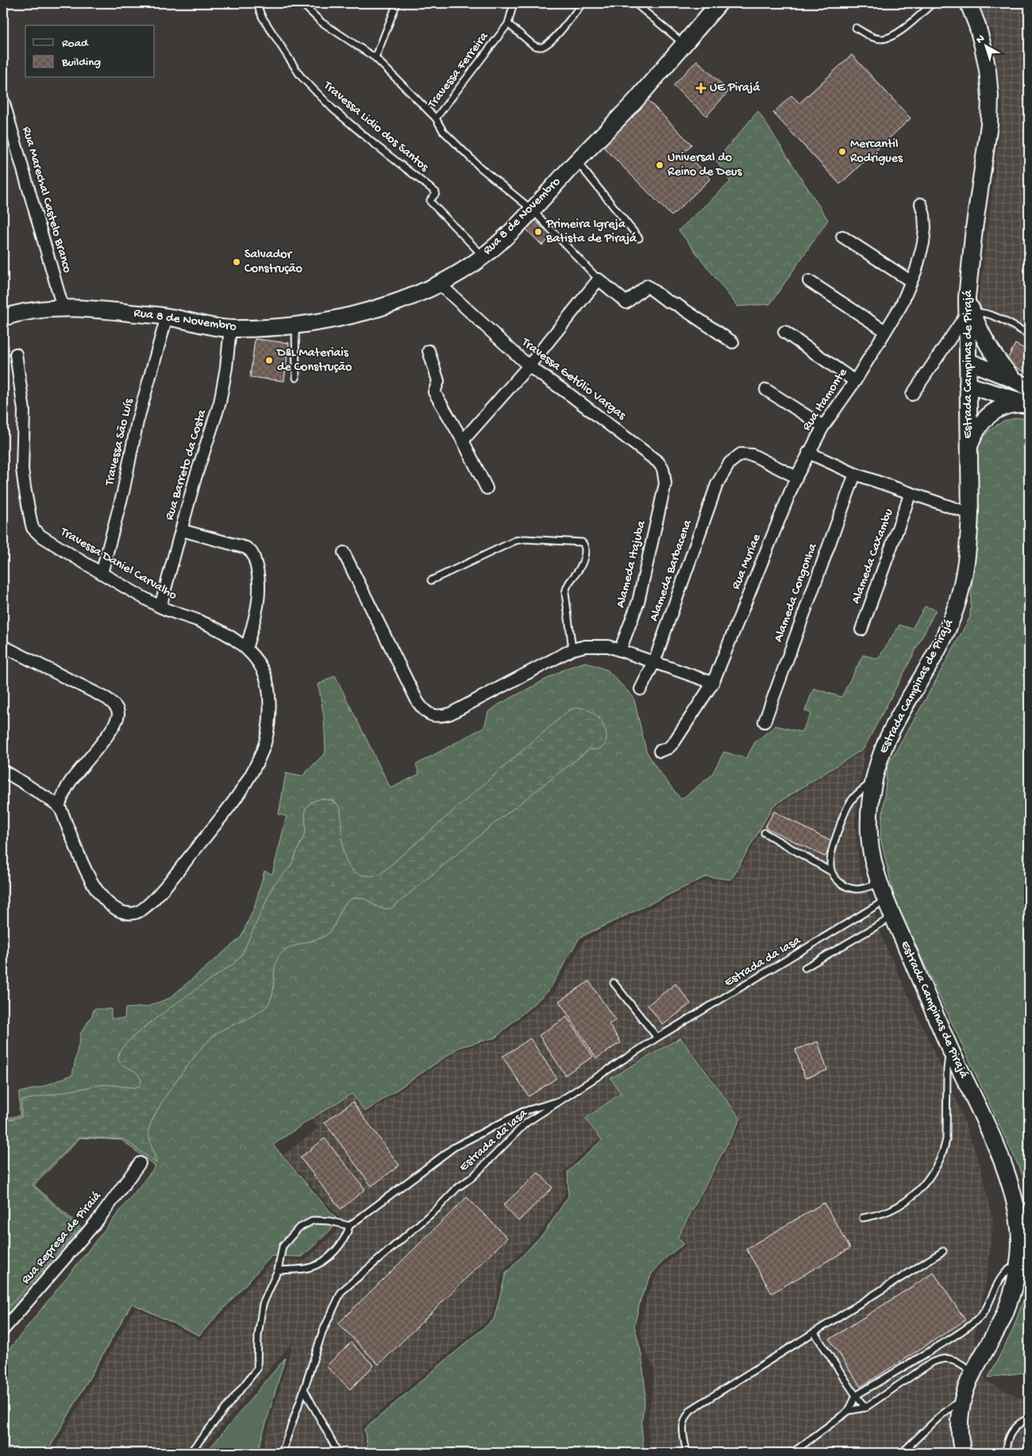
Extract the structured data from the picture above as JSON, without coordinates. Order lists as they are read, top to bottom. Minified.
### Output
{"streets":{"main road":["Rua 8 de Novembro","Estrada Campinas de Pirajá"],"street":["Rua Marechal Castelo Branco","Travessa Getúlio Vargas","Rua Itamonte","Travessa São Luís","Rua Barreto da Costa","Alameda Caxambu","Rua Muriae","Travessa Daniel Carvalho","Alameda Itajuba","Alameda Barbacena","Alameda Congonha","Rua Represa de Piraiá"],"lane":["Travessa Ferreira","Travessa Lidio dos Santos","Estrada da Iasa"]},"crossings":[["Travessa Ferreira","Rua 8 de Novembro"],["Travessa Lidio dos Santos","Rua 8 de Novembro"],["Rua Marechal Castelo Branco","Rua 8 de Novembro"],["Rua 8 de Novembro","Travessa Getúlio Vargas"],["Rua 8 de Novembro","Travessa São Luís"],["Rua 8 de Novembro","Rua Barreto da Costa"],["Estrada Campinas de Pirajá","Rua Itamonte"],["Estrada Campinas de Pirajá","Estrada da Iasa"],["Travessa Getúlio Vargas","Alameda Itajuba"],["Rua Itamonte","Alameda Caxambu"],["Rua Itamonte","Rua Muriae"],["Rua Itamonte","Alameda Congonha"],["Travessa São Luís","Travessa Daniel Carvalho"],["Rua Barreto da Costa","Travessa Daniel Carvalho"],["Rua Muriae","Alameda Barbacena"]],"places":{"health":["UE Pirajá"],"other":["Mercantil Rodrigues","Universal do Reino de Deus","Primeira Igreja Batista de Pirajá","Salvador Construção","D&L Materiais de Construção"]},"legend":["Road","Building"],"north":"top left"}
